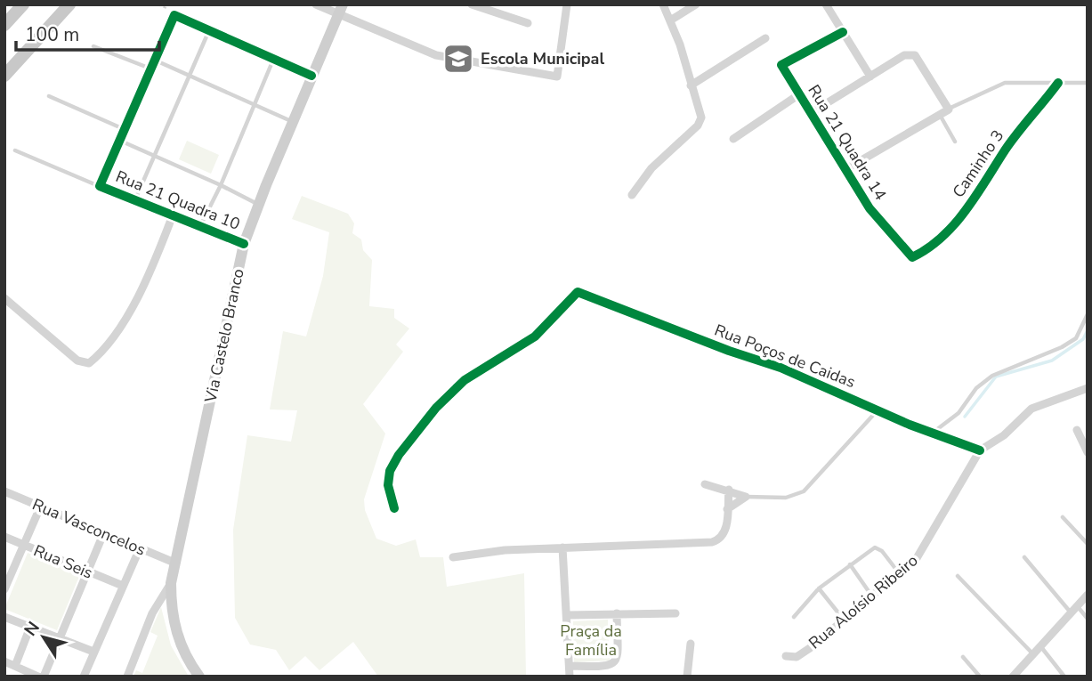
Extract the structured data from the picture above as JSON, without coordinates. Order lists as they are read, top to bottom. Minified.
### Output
{"streets":{"main road":["Via Castelo Branco"],"street":["Rua 21 Quadra 14","Caminho 3","Rua 21 Quadra 10","Rua Poços de Caidas","Rua Vasconcelos","Rua Seis","Rua Aloísio Ribeiro"]},"crossings":[["Rua 21 Quadra 14","Caminho 3"],["Rua 21 Quadra 10","Via Castelo Branco"],["Via Castelo Branco","Rua Vasconcelos"],["Rua Poços de Caidas","Rua Aloísio Ribeiro"]],"parks":["Praça da Família"],"places":{"school or university":["Escola Municipal"]},"scale_bar":"100 m","north":"top left"}
